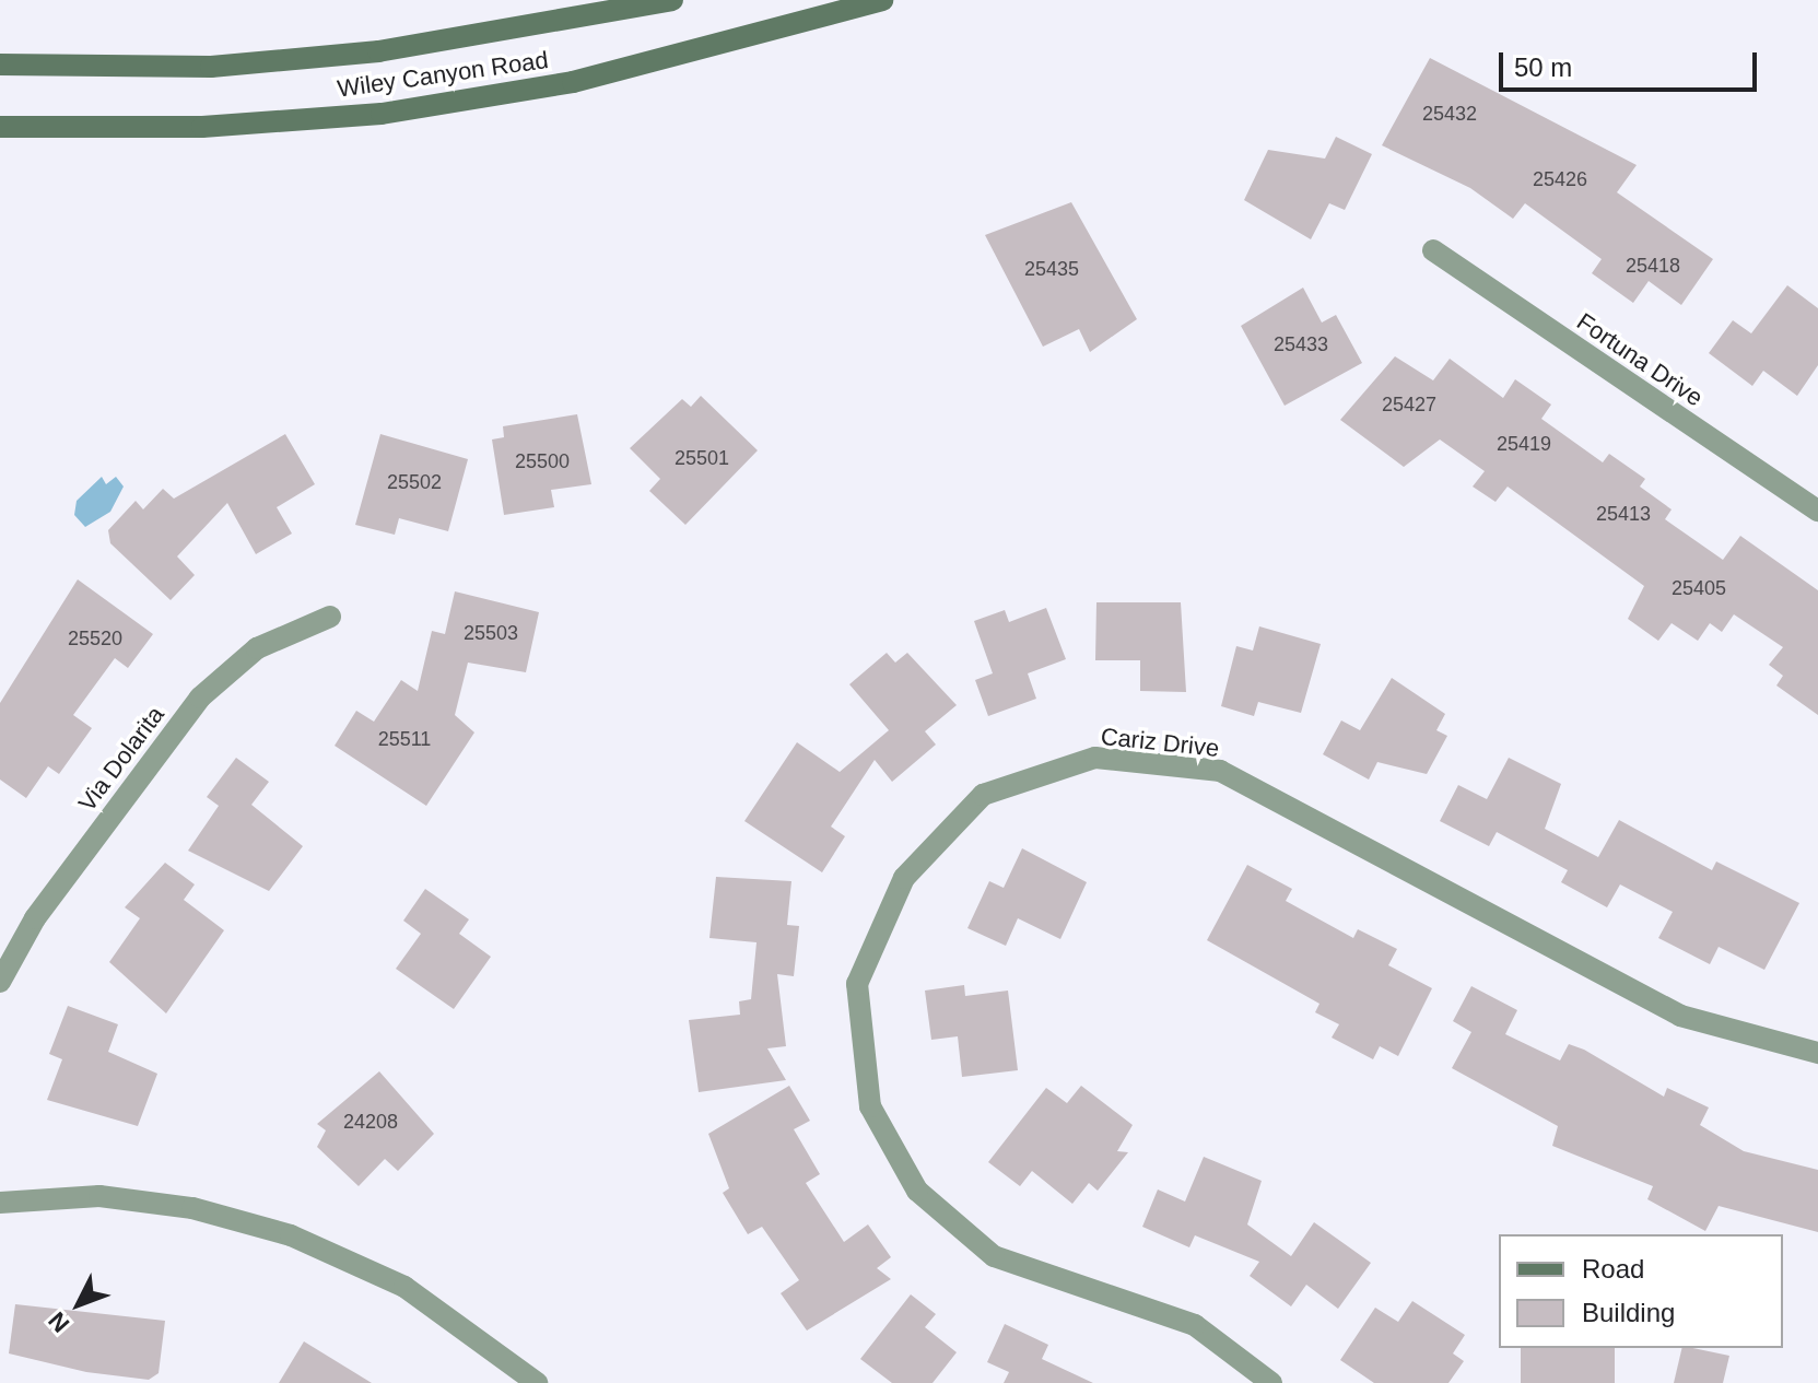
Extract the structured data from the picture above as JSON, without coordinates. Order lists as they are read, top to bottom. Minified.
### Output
{"streets":{"main road":["Wiley Canyon Road"],"street":["Fortuna Drive","Cariz Drive","Via Dolarita"]},"house_numbers":["25432","25426","25418","25435","25433","25427","25419","25501","25500","25502","25413","25405","25503","25520","25511","24208"],"legend":["Road","Building"],"scale_bar":"50 m","north":"bottom left"}
